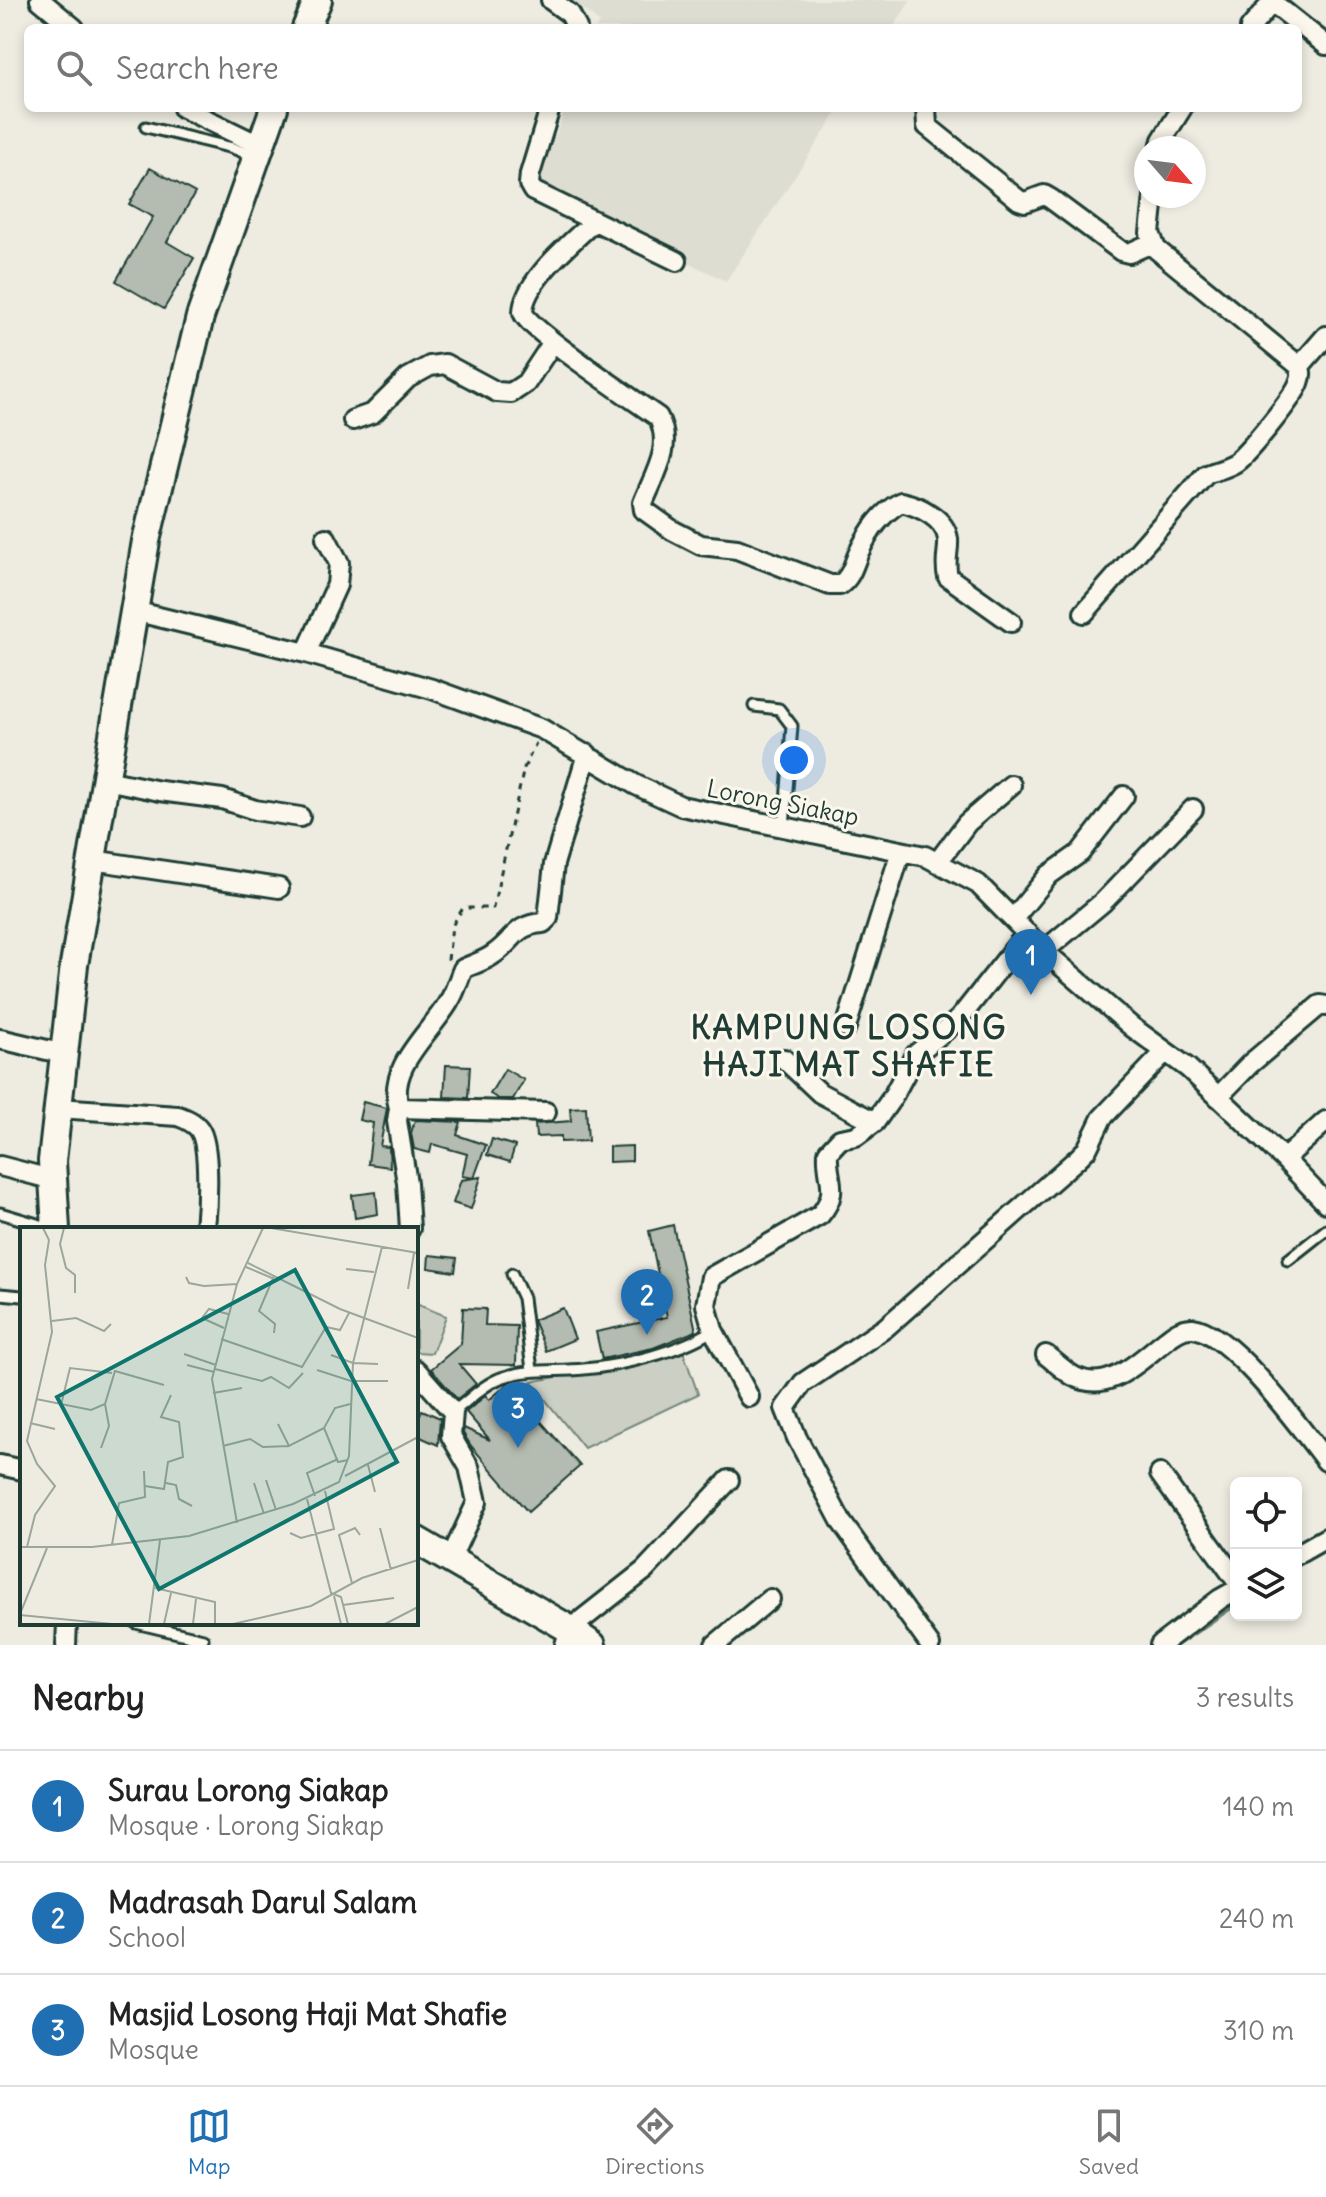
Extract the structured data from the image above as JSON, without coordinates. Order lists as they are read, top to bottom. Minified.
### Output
{"streets":{"street":["Lorong Siakap"]},"districts":["KAMPUNG LOSONG HAJI MAT SHAFIE"],"north":"bottom right","page":{"search":"Search here","pins":["1","2","3"],"heading":["Nearby","3 results"],"list":[{"mark":"1","name":"Surau Lorong Siakap","note":"Mosque · Lorong Siakap","value":"140 m"},{"mark":"2","name":"Madrasah Darul Salam","note":"School","value":"240 m"},{"mark":"3","name":"Masjid Losong Haji Mat Shafie","note":"Mosque","value":"310 m"}],"nav":["Map","Directions","Saved"]}}
